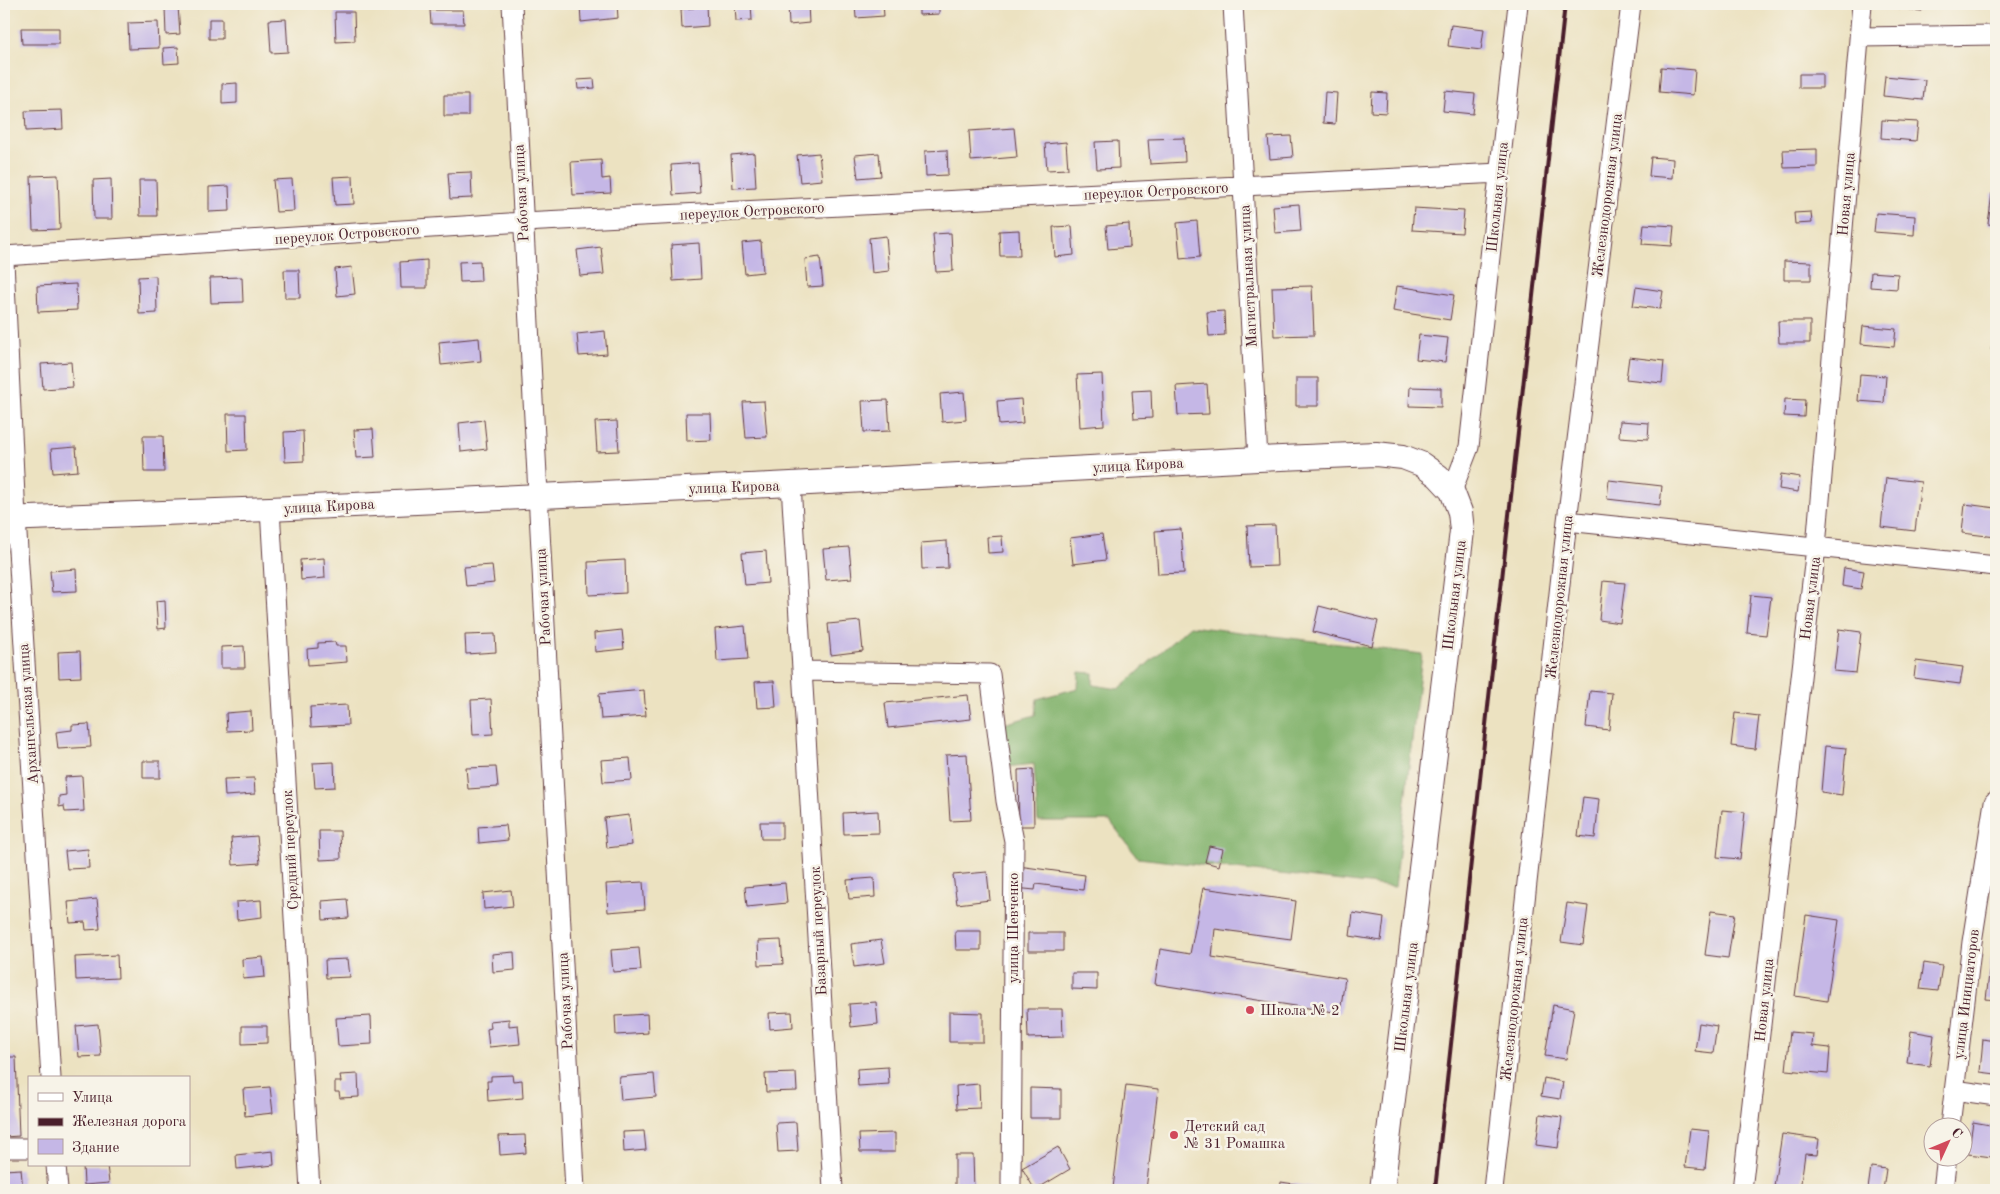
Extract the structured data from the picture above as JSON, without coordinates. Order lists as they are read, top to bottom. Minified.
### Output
{"streets":{"main road":["Школьная улица","улица Кирова"],"street":["переулок Островского","Рабочая улица","Новая улица","Железнодорожная улица","Магистральная улица","Архангельская улица","Средний переулок","улица Шевченко","Базарный переулок","улица Инициаторов"]},"crossings":[["переулок Островского","Рабочая улица"],["переулок Островского","Школьная улица"],["переулок Островского","Магистральная улица"],["Рабочая улица","улица Кирова"],["Школьная улица","улица Кирова"],["Магистральная улица","улица Кирова"],["улица Кирова","Архангельская улица"],["улица Кирова","Средний переулок"],["улица Кирова","Базарный переулок"],["улица Шевченко","Базарный переулок"]],"places":["Школа № 2","Детский сад № 31 Ромашка"],"legend":["Улица","Железная дорога","Здание"],"north":"top right"}
